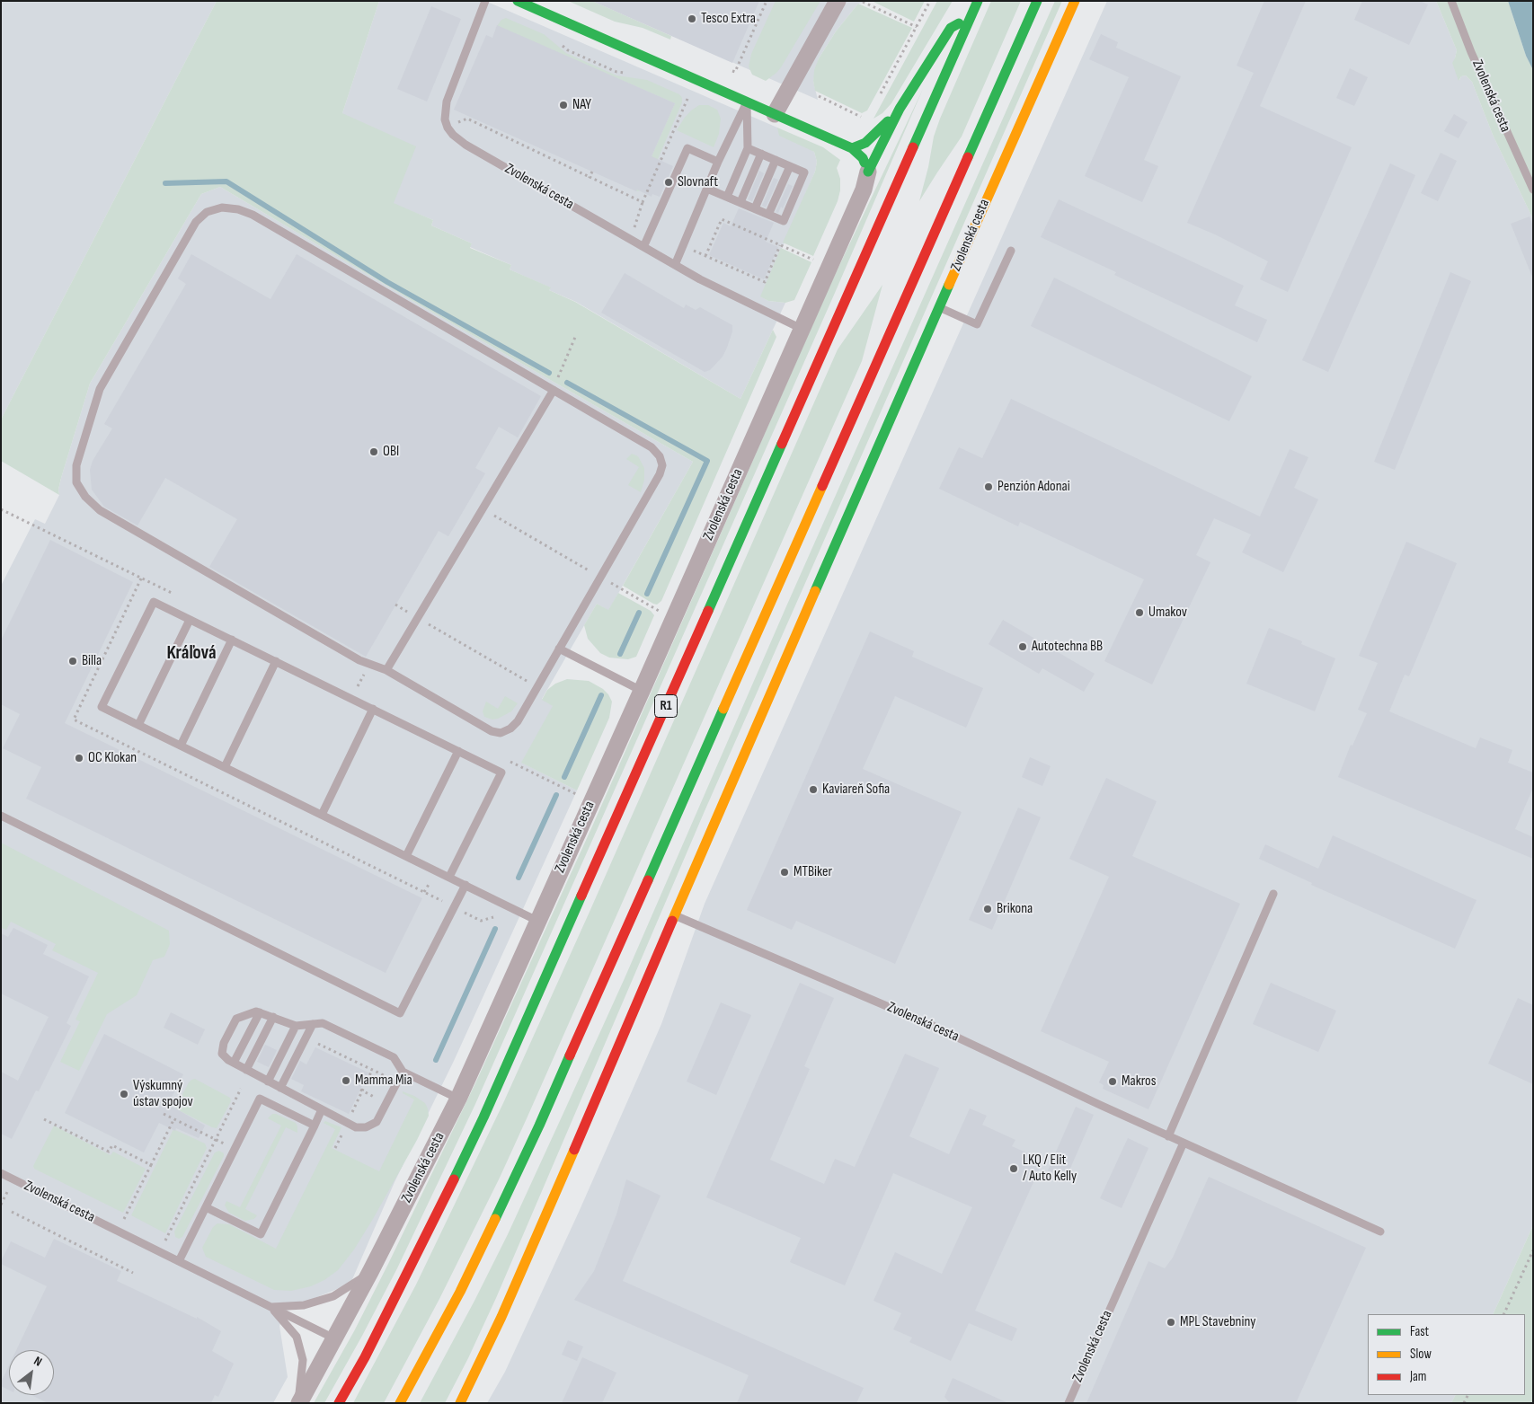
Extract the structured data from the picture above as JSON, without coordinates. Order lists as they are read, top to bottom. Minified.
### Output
{"streets":{"main road":["Zvolenská cesta","R1"]},"districts":["Kráľová"],"places":["Tesco Extra","NAY","Slovnaft","OBI","Penzión Adonai","Umakov","Autotechna BB","Billa","OC Klokan","Kaviareň Sofia","MTBiker","Brikona","Mamma Mia","Makros","Výskumný ústav spojov","LKQ / Elit / Auto Kelly","MPL Stavebniny"],"legend":["Fast","Slow","Jam"],"north":"top right"}
